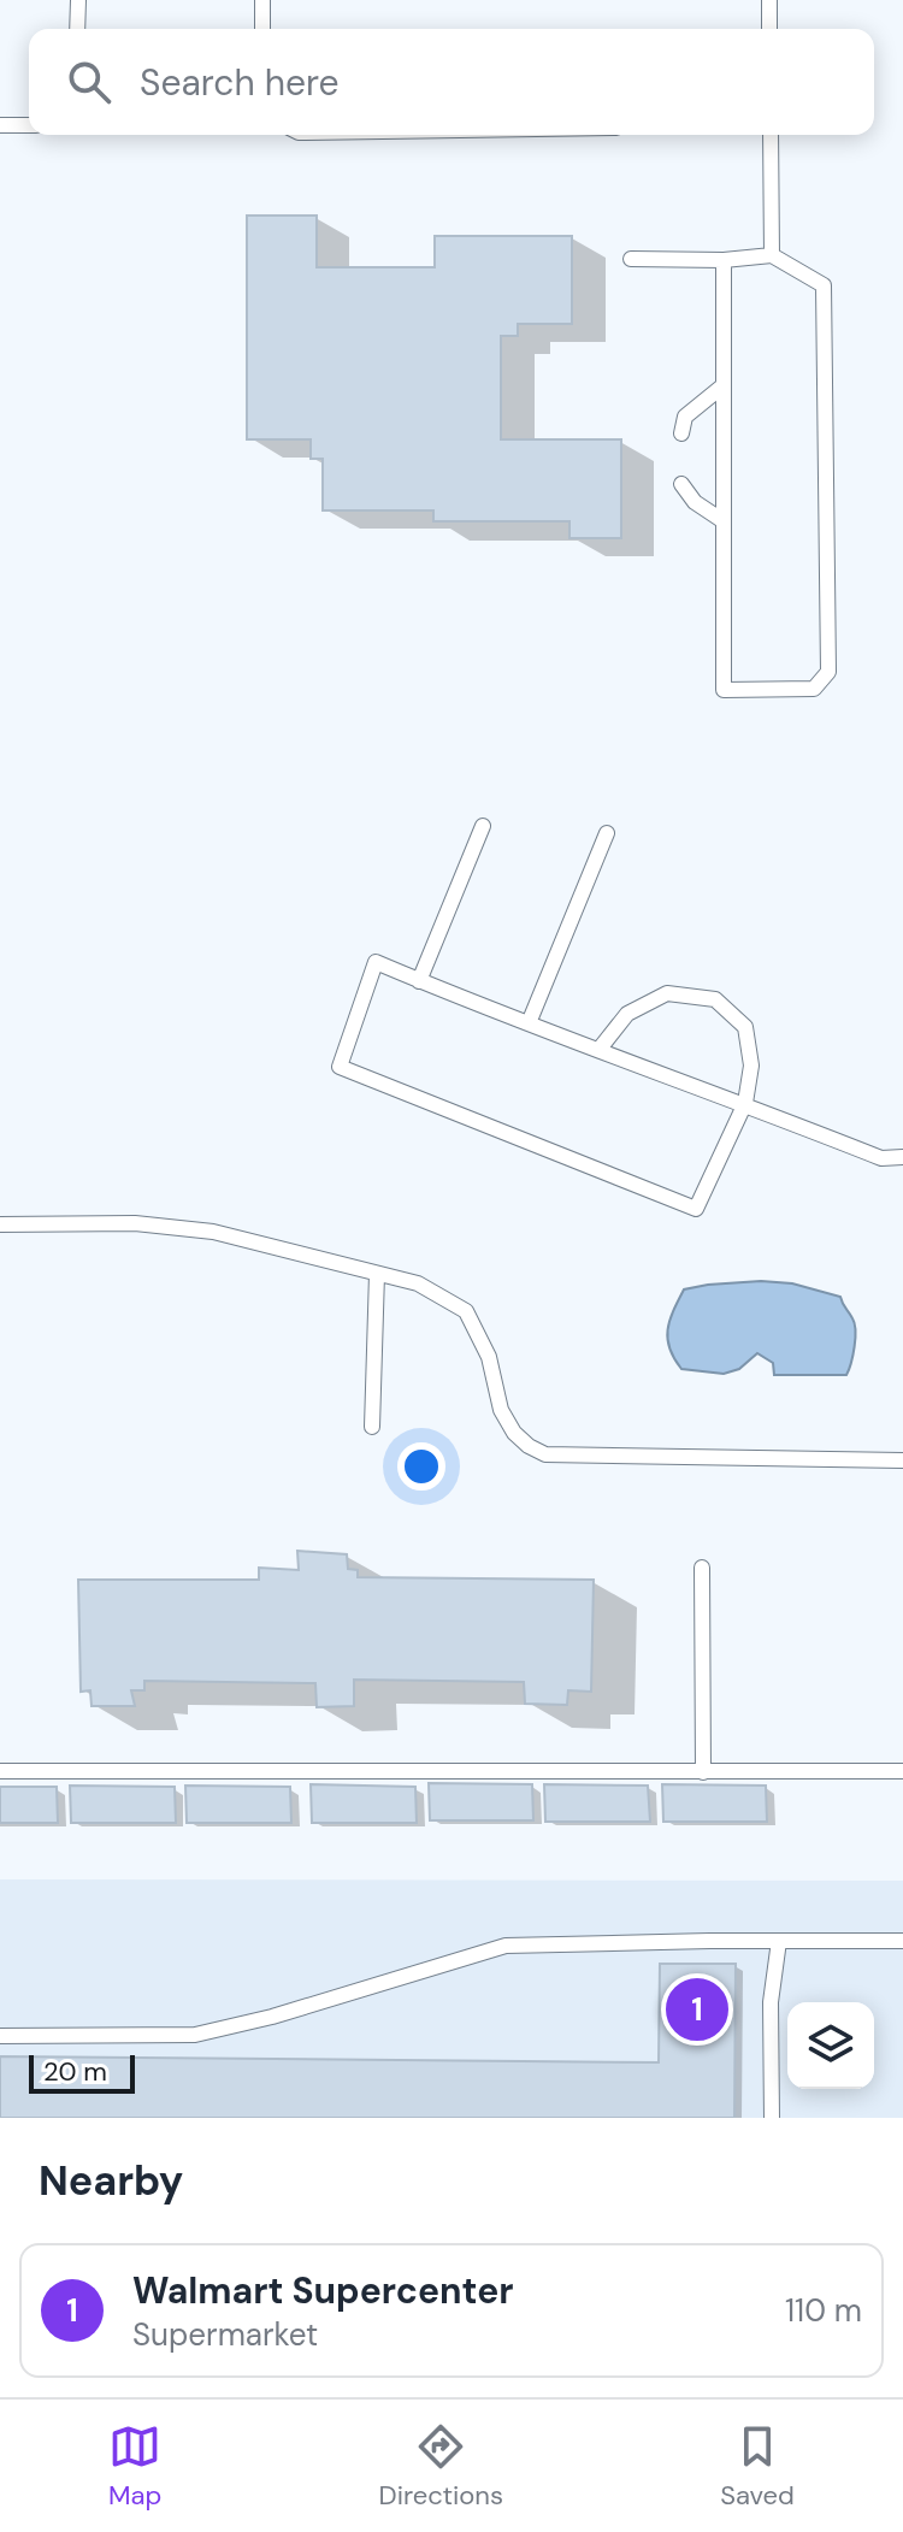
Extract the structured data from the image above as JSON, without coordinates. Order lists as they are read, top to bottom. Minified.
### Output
{"scale_bar":"20 m","page":{"search":"Search here","pins":"1","scale":"20 m","heading":"Nearby","list":[{"mark":"1","name":"Walmart Supercenter","note":"Supermarket","value":"110 m"}],"nav":["Map","Directions","Saved"]}}
